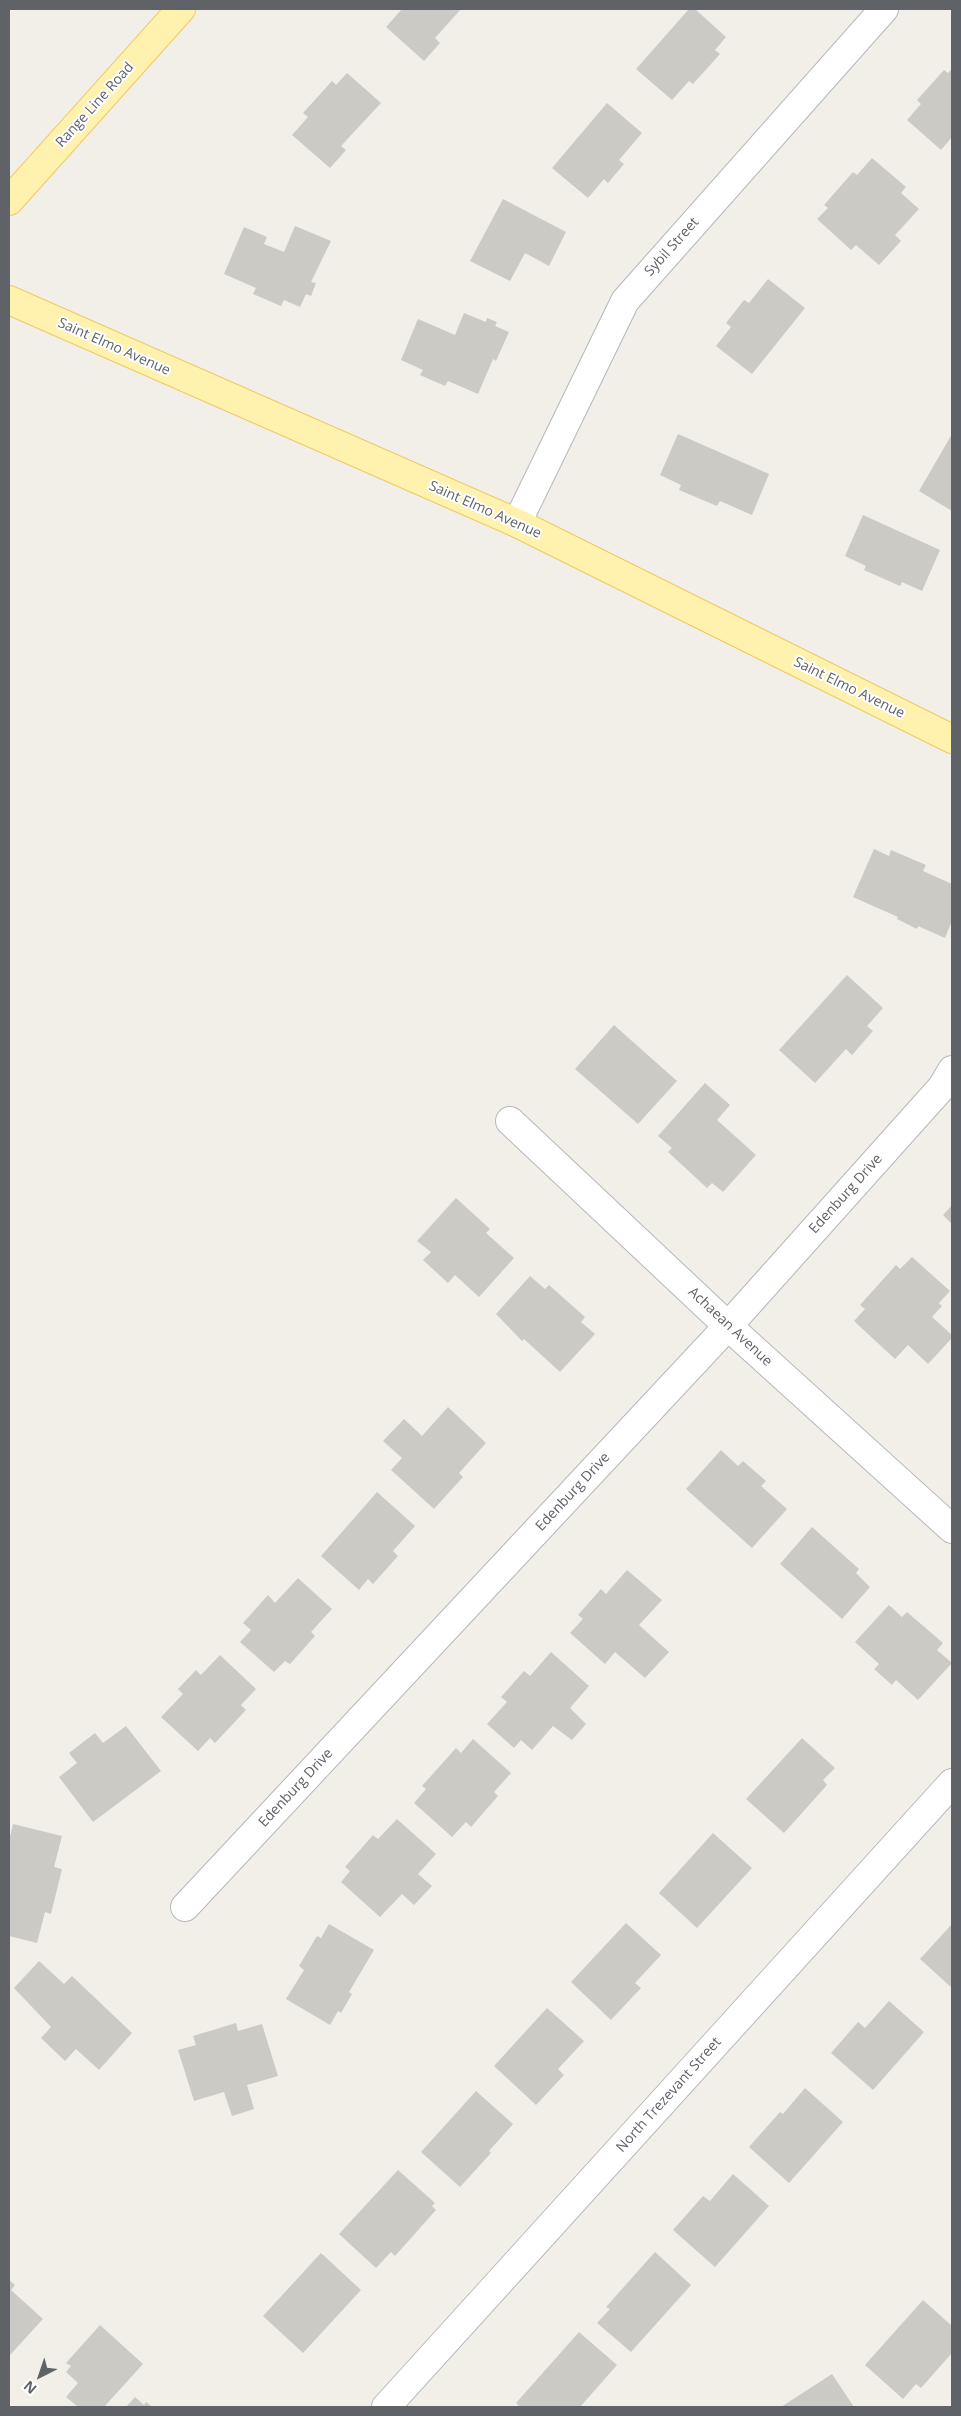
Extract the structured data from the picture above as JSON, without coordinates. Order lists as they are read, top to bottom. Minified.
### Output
{"streets":{"main road":["Range Line Road","Saint Elmo Avenue"],"street":["Sybil Street","Edenburg Drive","Achaean Avenue","North Trezevant Street"]},"crossings":[["Sybil Street","Saint Elmo Avenue"],["Edenburg Drive","Achaean Avenue"]],"north":"bottom left"}
